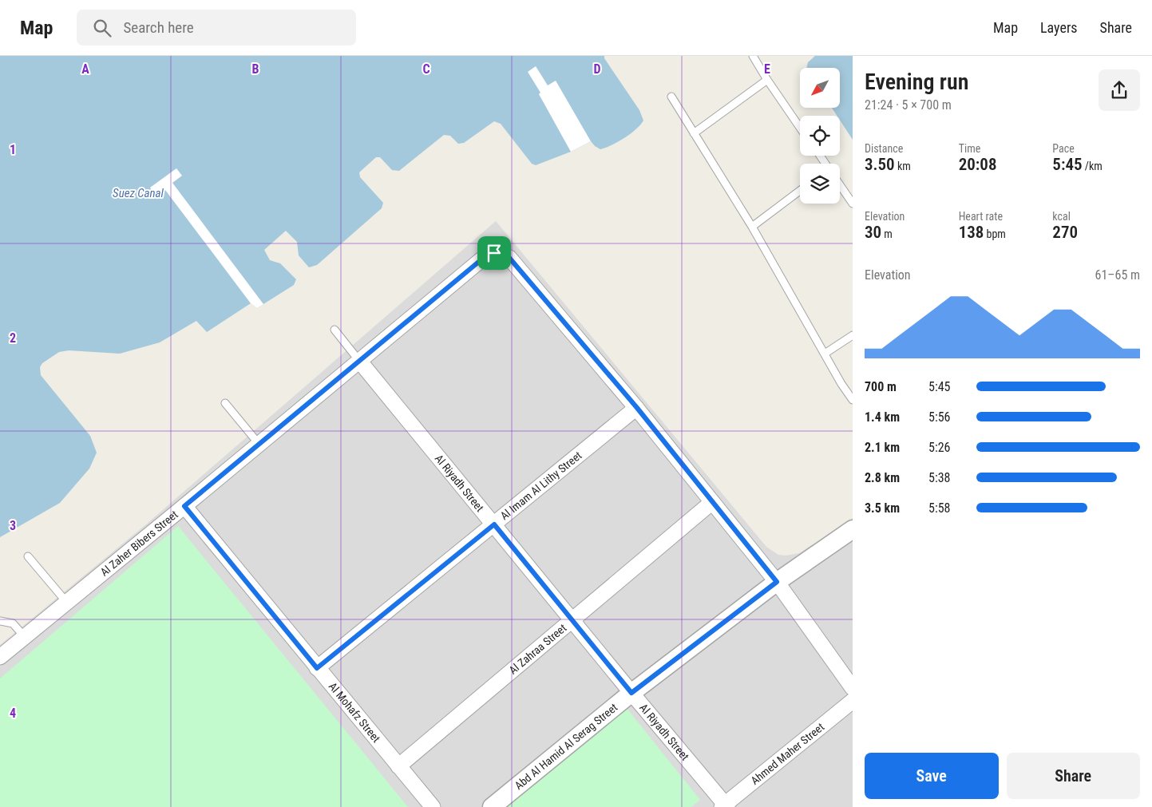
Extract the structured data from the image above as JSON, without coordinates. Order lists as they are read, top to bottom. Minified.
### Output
{"streets":{"street":["Al Riyadh Street","Al Imam Al Lithy Street","Al Zaher Bibers Street","Al Zahraa Street","Al Mohafz Street","Abd Al Hamid Al Serag Street","Ahmed Maher Street"]},"crossings":[["Al Riyadh Street","Al Imam Al Lithy Street"],["Al Riyadh Street","Al Zaher Bibers Street"],["Al Riyadh Street","Al Zahraa Street"],["Al Riyadh Street","Abd Al Hamid Al Serag Street"],["Al Riyadh Street","Ahmed Maher Street"],["Al Imam Al Lithy Street","Al Zaher Bibers Street"],["Al Imam Al Lithy Street","Al Mohafz Street"],["Al Zaher Bibers Street","Al Zahraa Street"],["Al Zaher Bibers Street","Al Mohafz Street"],["Al Zaher Bibers Street","Abd Al Hamid Al Serag Street"],["Al Zahraa Street","Al Mohafz Street"]],"water":["Suez Canal"],"north":"bottom left","page":{"header":"Map","search":"Search here","nav":["Map","Layers","Share"],"heading":["Evening run","21:24 · 5 × 700 m"],"stats":[["Distance","3.50 km"],["Time","20:08"],["Pace","5:45 /km"],["Elevation","30 m"],["Heart rate","138 bpm"],["kcal","270"]],"chart":["Elevation","61–65 m"],"list":[{"name":"700 m","note":"5:45"},{"name":"1.4 km","note":"5:56"},{"name":"2.1 km","note":"5:26"},{"name":"2.8 km","note":"5:38"},{"name":"3.5 km","note":"5:58"}],"buttons":["Save","Share"]},"grid":{"columns":["A","B","C","D","E"],"rows":["1","2","3","4"]}}
